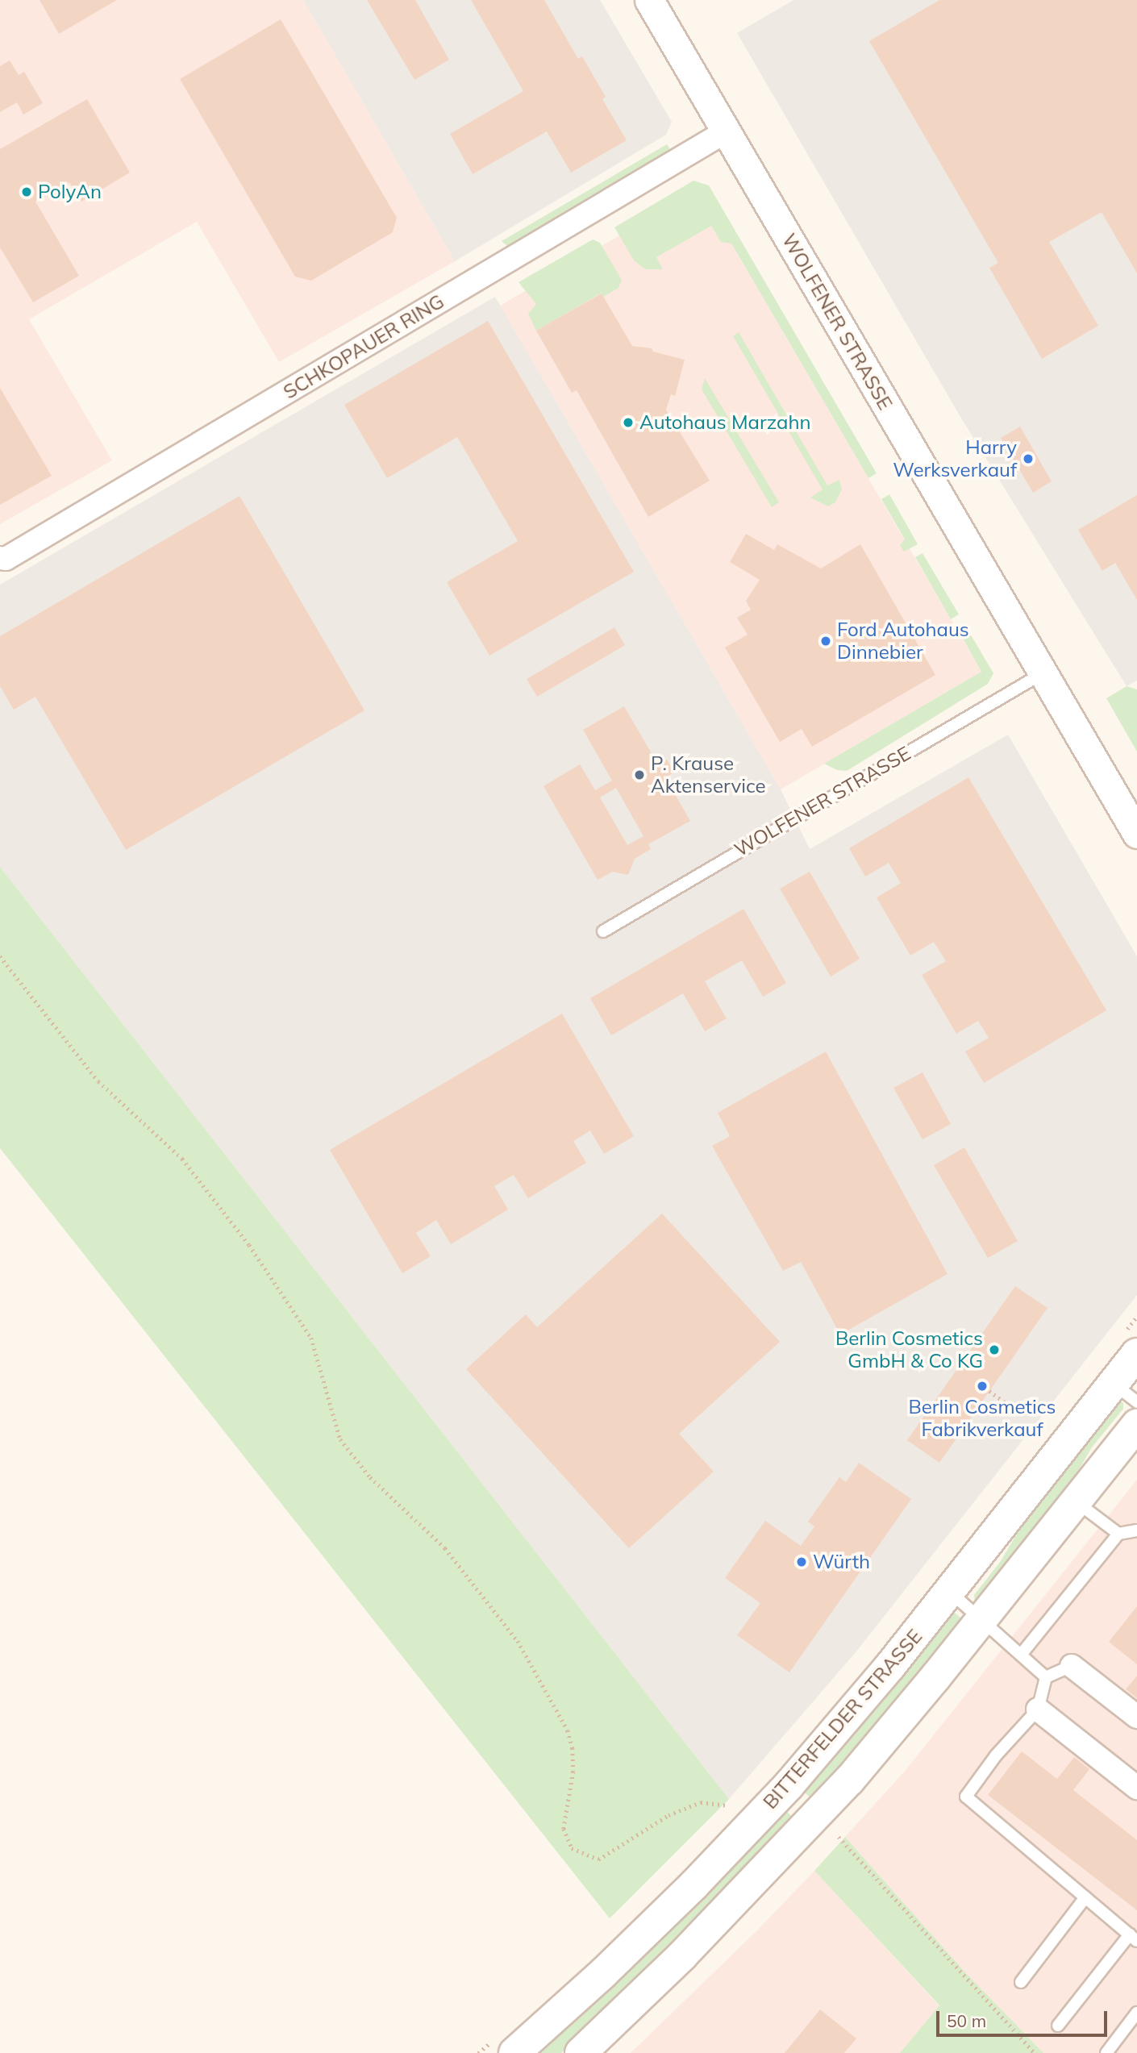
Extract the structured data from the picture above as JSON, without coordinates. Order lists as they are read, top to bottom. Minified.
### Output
{"streets":{"main road":["BITTERFELDER STRASSE"],"street":["WOLFENER STRASSE","SCHKOPAUER RING"]},"crossings":[["WOLFENER STRASSE","SCHKOPAUER RING"]],"places":["PolyAn","Autohaus Marzahn","Harry Werksverkauf","Ford Autohaus Dinnebier","P. Krause Aktenservice","Berlin Cosmetics GmbH & Co KG","Berlin Cosmetics Fabrikverkauf","Würth"],"scale_bar":"50 m"}
